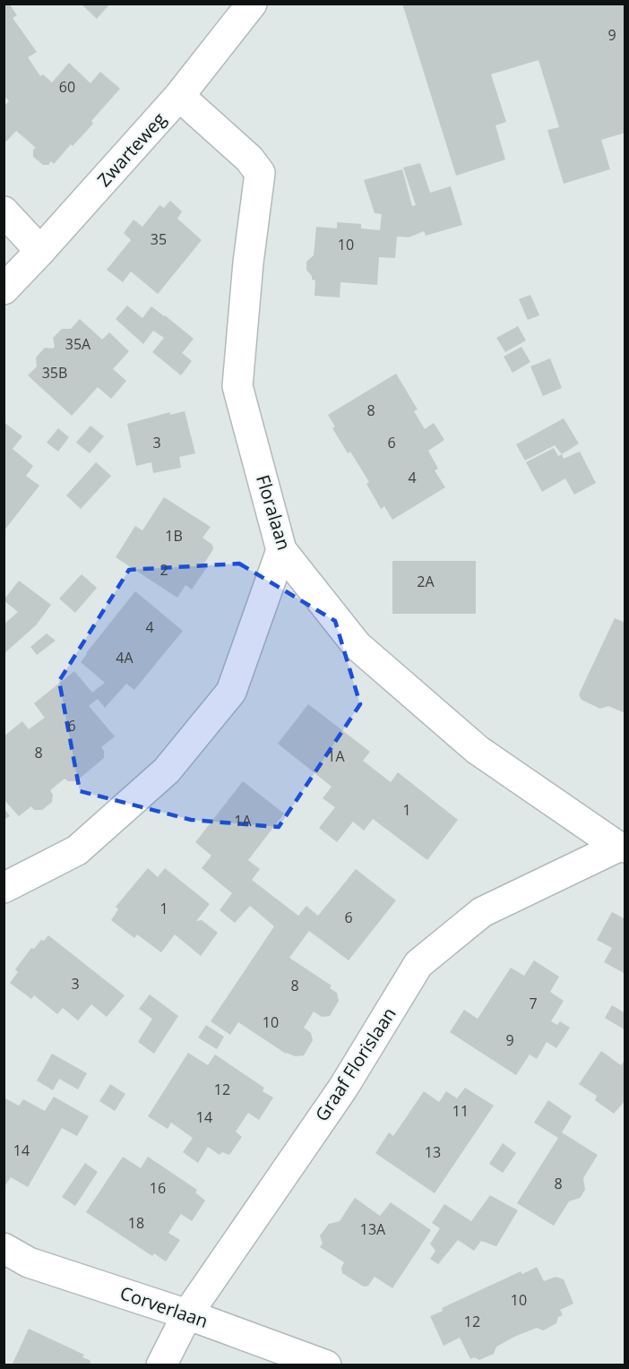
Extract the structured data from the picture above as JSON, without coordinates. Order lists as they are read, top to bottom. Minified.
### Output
{"streets":{"street":["Zwarteweg","Floralaan","Graaf Florislaan","Corverlaan"]},"crossings":[["Zwarteweg","Floralaan"],["Floralaan","Graaf Florislaan"],["Graaf Florislaan","Corverlaan"]],"house_numbers":["9","60","35","10","35A","35B","8","3","6","4","1B","2","2A","4","4A","6","8","1A","1","1A","1","6","3","8","7","10","9","12","11","14","14","13","8","16","18","13A","10","12"]}
